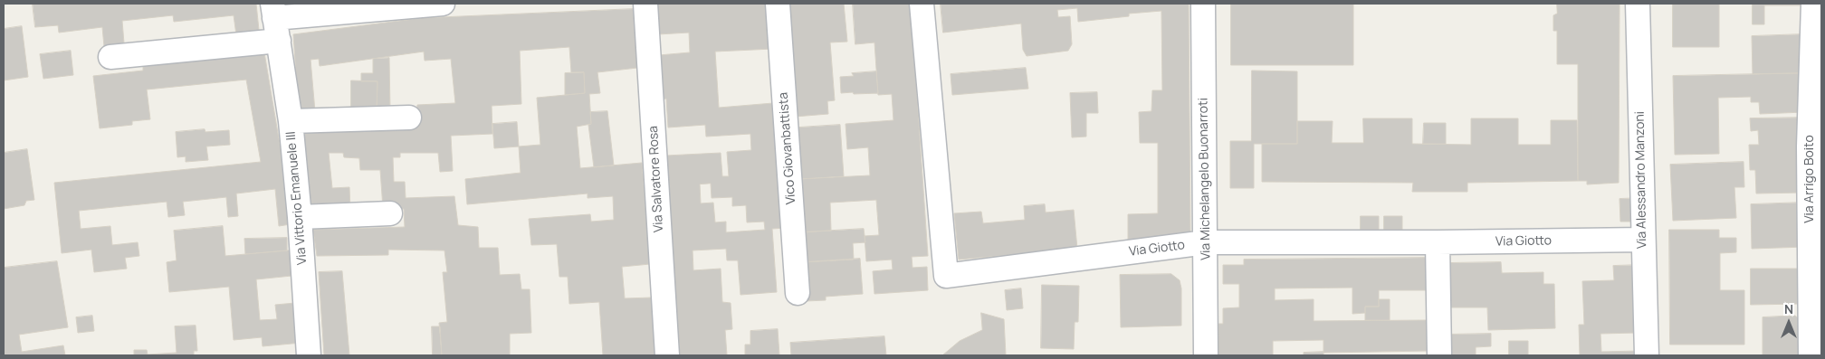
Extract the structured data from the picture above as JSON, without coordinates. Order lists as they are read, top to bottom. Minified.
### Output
{"streets":{"street":["Vico Giovanbattista","Via Salvatore Rosa","Via Michelangelo Buonarroti","Via Arrigo Boito","Via Alessandro Manzoni","Via Vittorio Emanuele III","Via Giotto"]},"crossings":[["Via Michelangelo Buonarroti","Via Giotto"],["Via Alessandro Manzoni","Via Giotto"]],"north":"top"}
